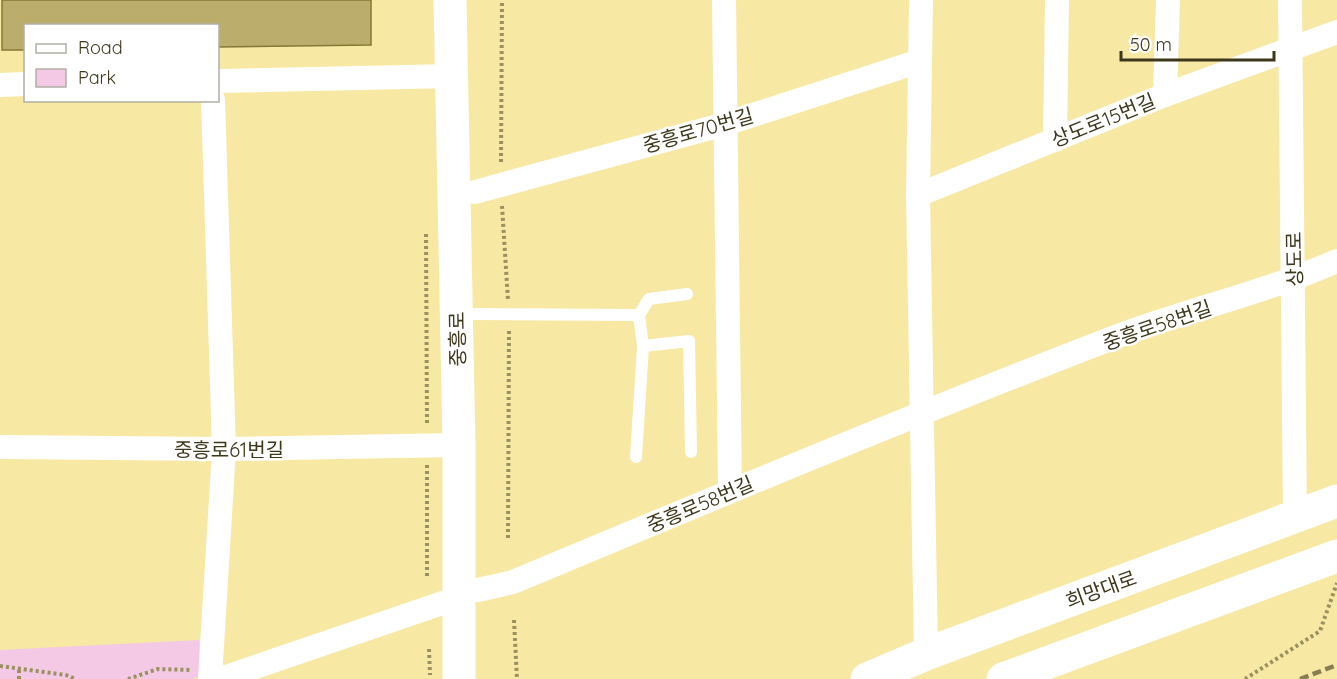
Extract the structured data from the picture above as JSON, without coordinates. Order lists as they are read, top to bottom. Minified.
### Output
{"streets":{"main road":["중흥로","희망대로"],"street":["상도로15번길","중흥로70번길","상도로","중흥로58번길","중흥로61번길"]},"crossings":[["상도로15번길","상도로"],["중흥로70번길","중흥로"],["상도로","중흥로58번길"],["상도로","희망대로"],["중흥로58번길","중흥로"],["중흥로","중흥로61번길"]],"legend":["Road","Park"],"scale_bar":"50 m"}
